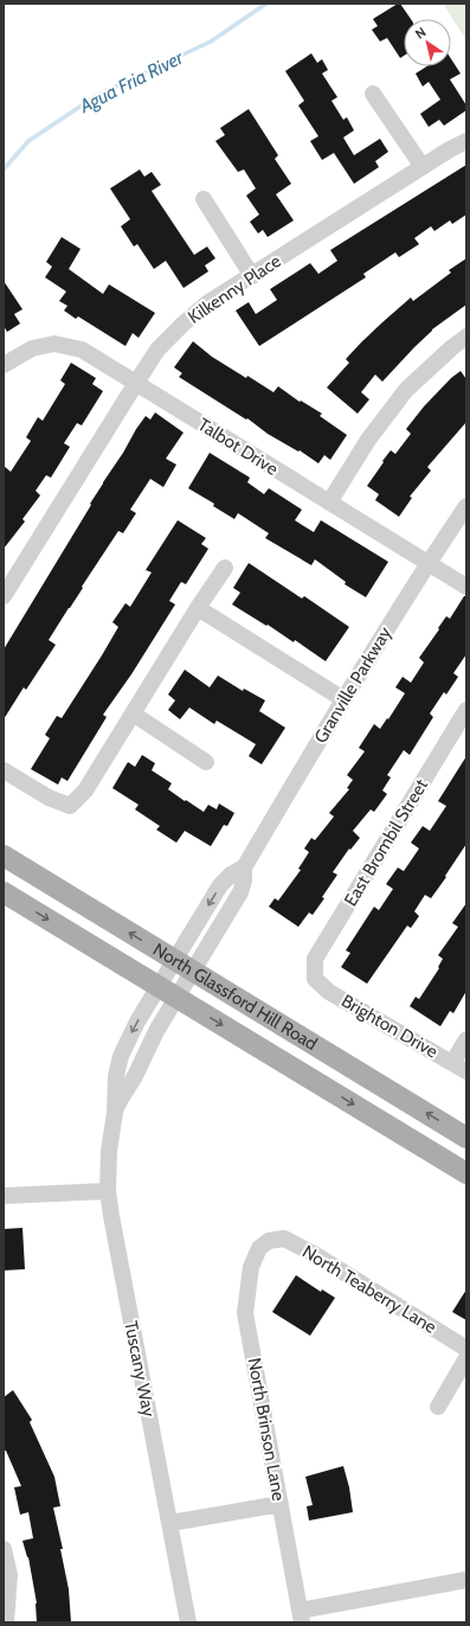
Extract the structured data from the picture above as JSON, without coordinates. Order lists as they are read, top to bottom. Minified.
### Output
{"streets":{"main road":["North Glassford Hill Road"],"street":["Kilkenny Place","Talbot Drive","Granville Parkway","East Brombil Street","Brighton Drive","North Teaberry Lane","Tuscany Way","North Brinson Lane"]},"crossings":[["Kilkenny Place","Talbot Drive"],["Talbot Drive","Granville Parkway"],["Granville Parkway","North Glassford Hill Road"],["Granville Parkway","Tuscany Way"],["East Brombil Street","Brighton Drive"],["North Glassford Hill Road","Tuscany Way"],["North Teaberry Lane","North Brinson Lane"]],"water":["Agua Fria River"],"north":"top left"}
